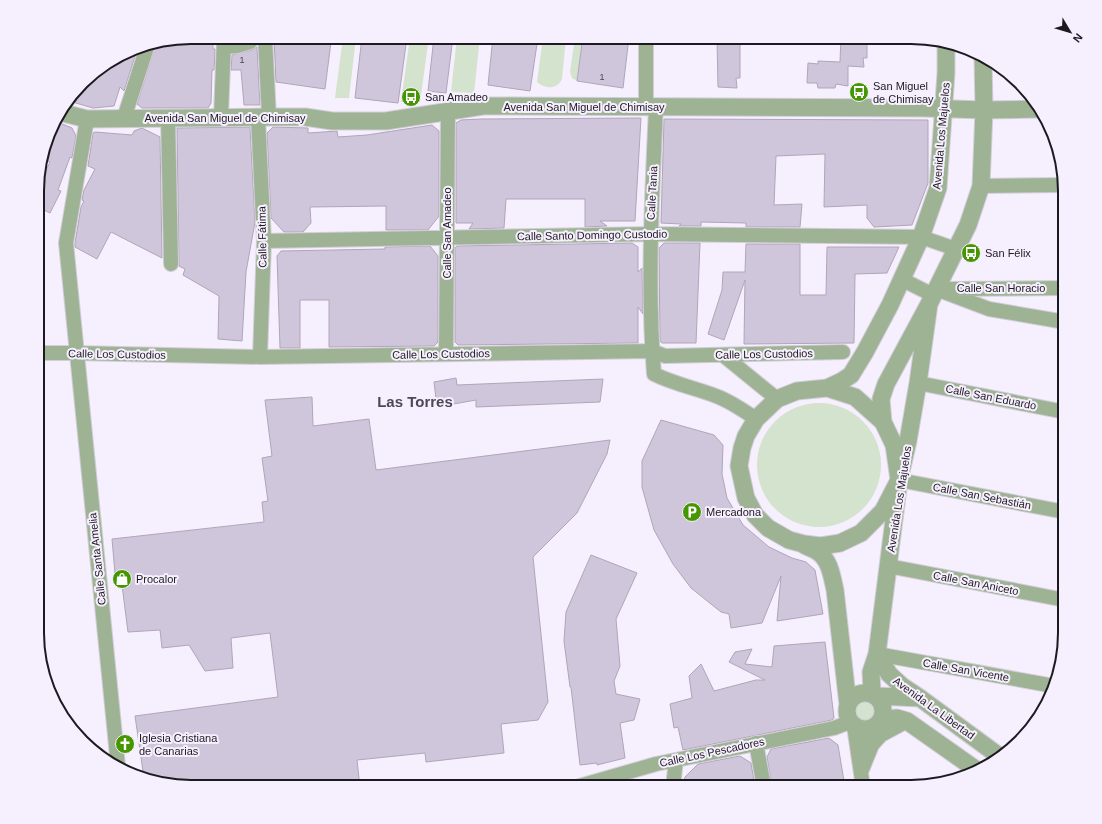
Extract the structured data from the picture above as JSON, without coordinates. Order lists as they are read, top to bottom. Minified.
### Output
{"streets":{"street":["Avenida San Miguel de Chimisay","Avenida Los Majuelos","Calle Tania","Calle San Amadeo","Calle Santo Domingo Custodio","Calle Fátima","Calle San Horacio","Calle Los Custodios","Calle San Eduardo","Calle San Sebastián","Calle Santa Amelia","Calle San Aniceto","Calle San Vicente","Avenida La Libertad","Calle Los Pescadores"]},"crossings":[["Avenida San Miguel de Chimisay","Avenida Los Majuelos"],["Avenida San Miguel de Chimisay","Calle Tania"],["Avenida San Miguel de Chimisay","Calle San Amadeo"],["Avenida San Miguel de Chimisay","Calle Fátima"],["Avenida San Miguel de Chimisay","Calle Santa Amelia"],["Avenida Los Majuelos","Calle Santo Domingo Custodio"],["Avenida Los Majuelos","Calle San Horacio"],["Avenida Los Majuelos","Calle San Eduardo"],["Avenida Los Majuelos","Calle San Sebastián"],["Avenida Los Majuelos","Calle San Aniceto"],["Avenida Los Majuelos","Calle San Vicente"],["Avenida Los Majuelos","Avenida La Libertad"],["Avenida Los Majuelos","Calle Los Pescadores"],["Calle Tania","Calle Santo Domingo Custodio"],["Calle Tania","Calle Los Custodios"],["Calle San Amadeo","Calle Santo Domingo Custodio"],["Calle San Amadeo","Calle Los Custodios"],["Calle Santo Domingo Custodio","Calle Fátima"],["Calle Fátima","Calle Los Custodios"],["Calle Los Custodios","Calle Santa Amelia"],["Calle San Vicente","Avenida La Libertad"]],"districts":["Las Torres"],"places":{"bus stop":["San Miguel de Chimisay","San Amadeo","San Félix"],"parking":["Mercadona"],"shop":["Procalor"],"church":["Iglesia Cristiana de Canarias"]},"house_numbers":["1","1"],"north":"bottom right"}
